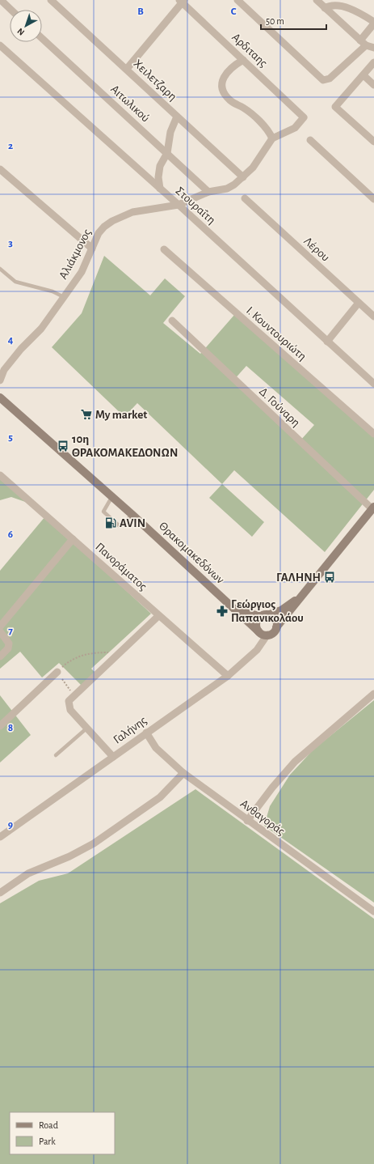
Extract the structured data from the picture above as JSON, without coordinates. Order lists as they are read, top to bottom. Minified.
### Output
{"streets":{"main road":["Θρακομακεδόνων"],"street":["Αρδιταης","Χειλετζαρη","Αιτωλικού","Στουραΐτη","Λέρου","Αλιάκμονος","Ι. Κουντουριώτη","Δ. Γούναρη","Πανοράματος","Γαλήνης","Ανθαγοράς"]},"crossings":[["Αρδιταης","Αλιάκμονος"],["Χειλετζαρη","Αλιάκμονος"],["Αιτωλικού","Αλιάκμονος"],["Στουραΐτη","Αλιάκμονος"],["Δ. Γούναρη","Θρακομακεδόνων"],["Θρακομακεδόνων","Γαλήνης"],["Πανοράματος","Γαλήνης"],["Γαλήνης","Ανθαγοράς"]],"places":{"supermarket":["My market"],"bus stop":["10η ΘΡΑΚΟΜΑΚΕΔΟΝΩΝ","ΓΑΛΗΝΗ"],"fuel station":["AVIN"],"pharmacy":["Γεώργιος Παπανικολάου"]},"legend":["Road","Park"],"scale_bar":"50 m","north":"bottom left","grid":{"columns":["B","C"],"rows":["2","3","4","5","6","7","8","9"]}}
